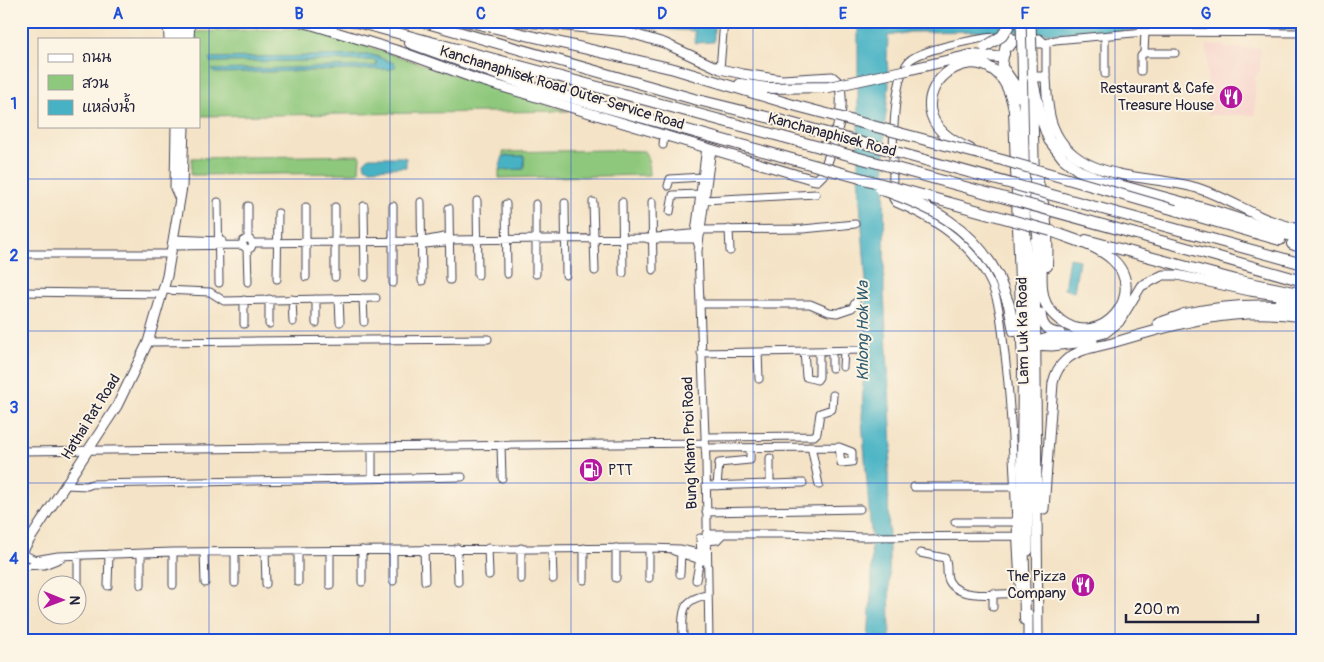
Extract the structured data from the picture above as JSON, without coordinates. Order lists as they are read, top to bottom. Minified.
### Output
{"streets":{"highway":["Kanchanaphisek Road"],"main road":["Kanchanaphisek Road Outer Service Road","Lam Luk Ka Road","Hathai Rat Road"],"street":["Bung Kham Proi Road"]},"crossings":[["Kanchanaphisek Road Outer Service Road","Bung Kham Proi Road"]],"water":["Khlong Hok Wa"],"places":{"restaurant":["Restaurant & Cafe Treasure House","The Pizza Company"],"fuel station":["PTT"]},"legend":["ถนน","สวน","แหล่งน้ำ"],"scale_bar":"200 m","north":"right","grid":{"columns":["A","B","C","D","E","F","G"],"rows":["1","2","3","4"]}}
